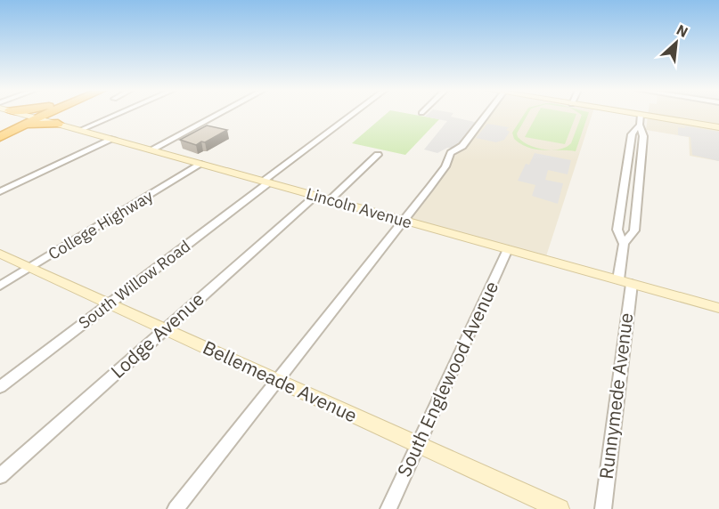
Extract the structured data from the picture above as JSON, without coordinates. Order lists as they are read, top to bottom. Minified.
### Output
{"streets":{"street":["Lincoln Avenue","College Highway","South Willow Road","Lodge Avenue","South Englewood Avenue","Bellemeade Avenue","Runnymede Avenue"]},"crossings":[["Lincoln Avenue","College Highway"],["Lincoln Avenue","South Willow Road"],["Lincoln Avenue","Lodge Avenue"],["Lincoln Avenue","South Englewood Avenue"],["Lincoln Avenue","Runnymede Avenue"],["College Highway","Bellemeade Avenue"],["South Willow Road","Bellemeade Avenue"],["Lodge Avenue","Bellemeade Avenue"],["South Englewood Avenue","Bellemeade Avenue"]],"north":"top right"}
